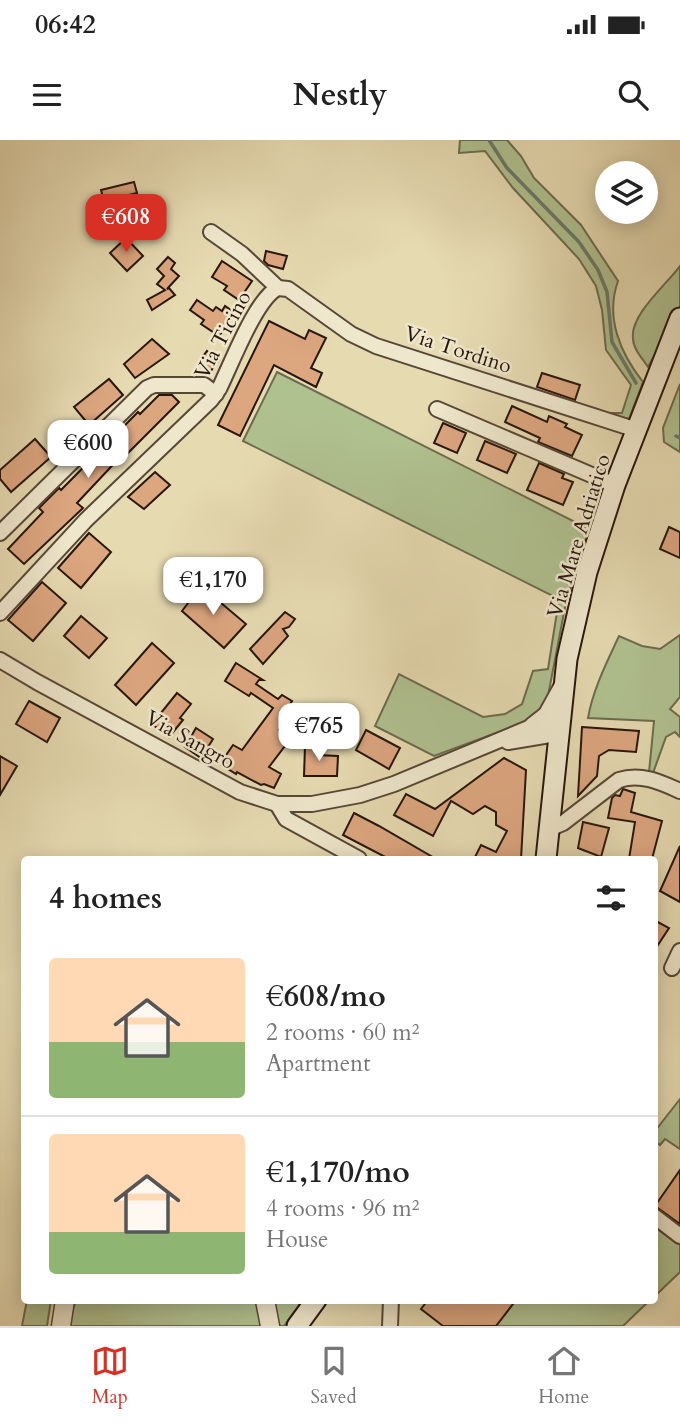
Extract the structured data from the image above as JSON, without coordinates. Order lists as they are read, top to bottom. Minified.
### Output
{"streets":{"main road":["Via Mare Adriatico"],"street":["Via Ticino","Via Tordino","Via Sangro"]},"crossings":[["Via Ticino","Via Tordino"],["Via Tordino","Via Mare Adriatico"],["Via Mare Adriatico","Via Sangro"]],"page":{"status":"06:42","header":"Nestly","price":["€608","€600","€1,170","€765"],"heading":"4 homes","list":[{"name":"€608/mo","note":"2 rooms · 60 m² · Apartment"},{"name":"€1,170/mo","note":"4 rooms · 96 m² · House"}],"tabs":["Map","Saved","Home"]}}
